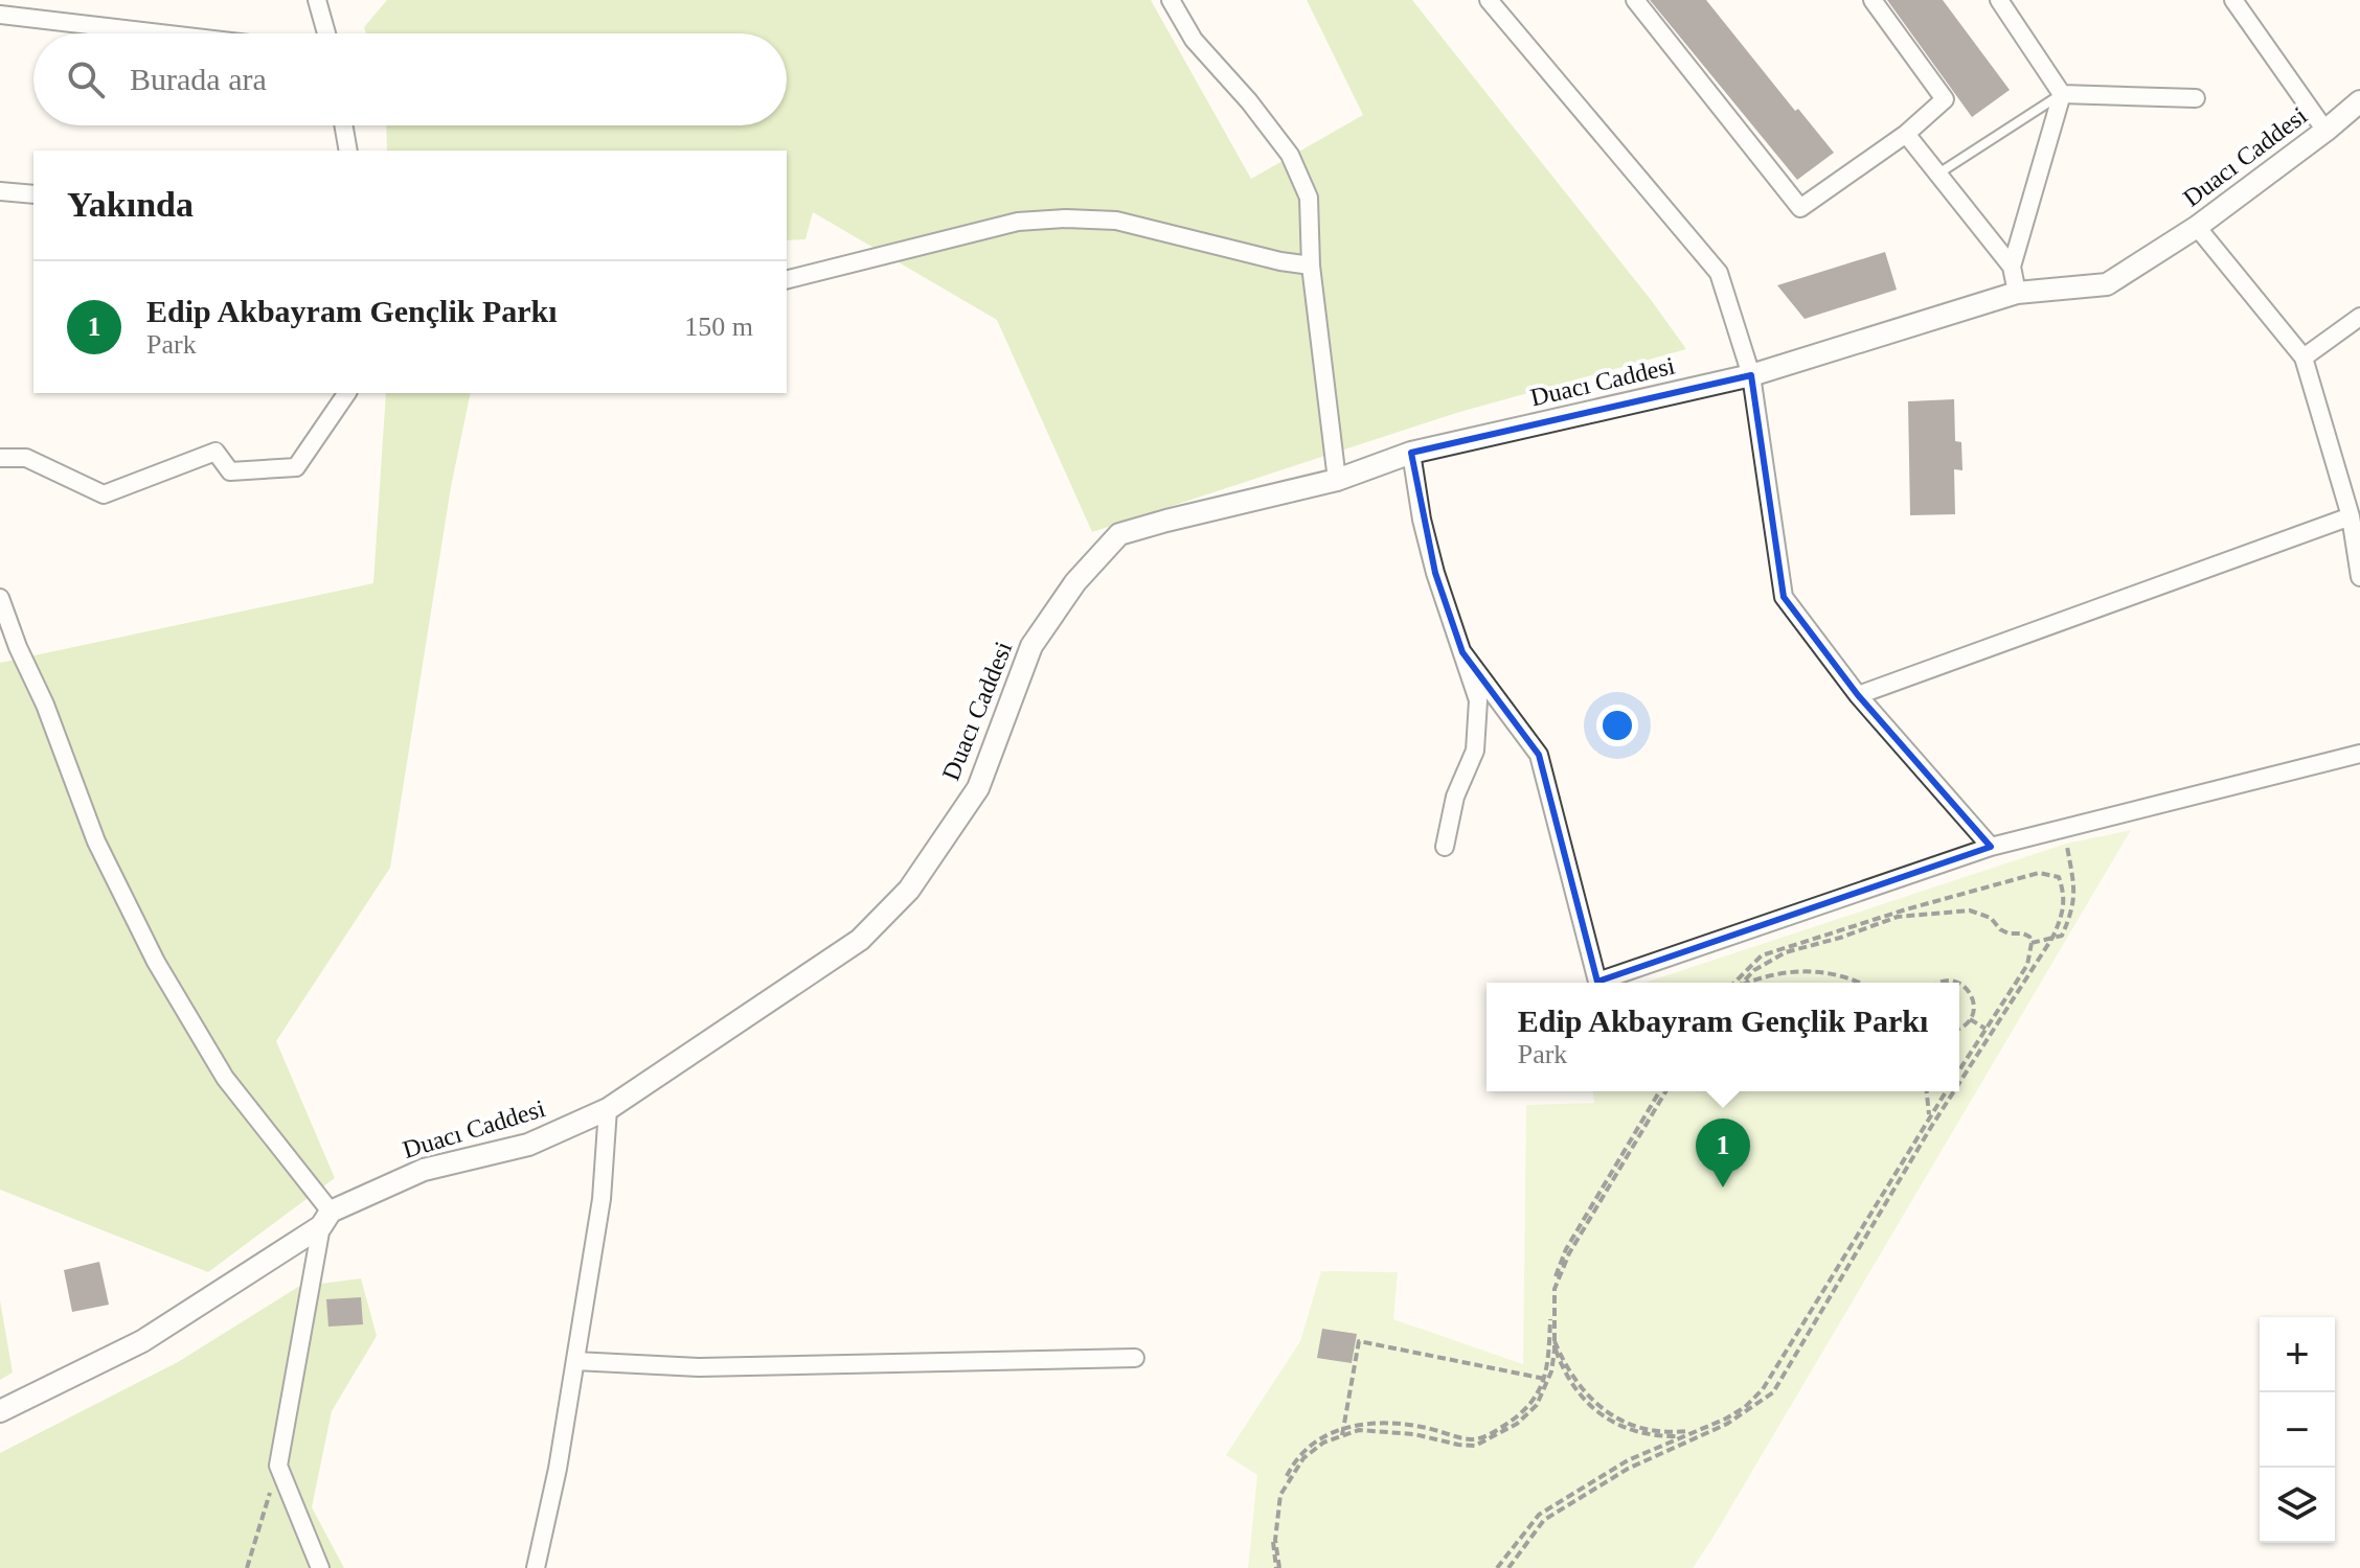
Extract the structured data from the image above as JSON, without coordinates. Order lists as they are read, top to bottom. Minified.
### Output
{"streets":{"street":["Duacı Caddesi"]},"page":{"search":"Burada ara","heading":"Yakında","list":[{"mark":"1","name":"Edip Akbayram Gençlik Parkı","note":"Park","value":"150 m"}],"popup":["Edip Akbayram Gençlik Parkı","Park"],"pins":"1","map_buttons":["+","−"]}}
